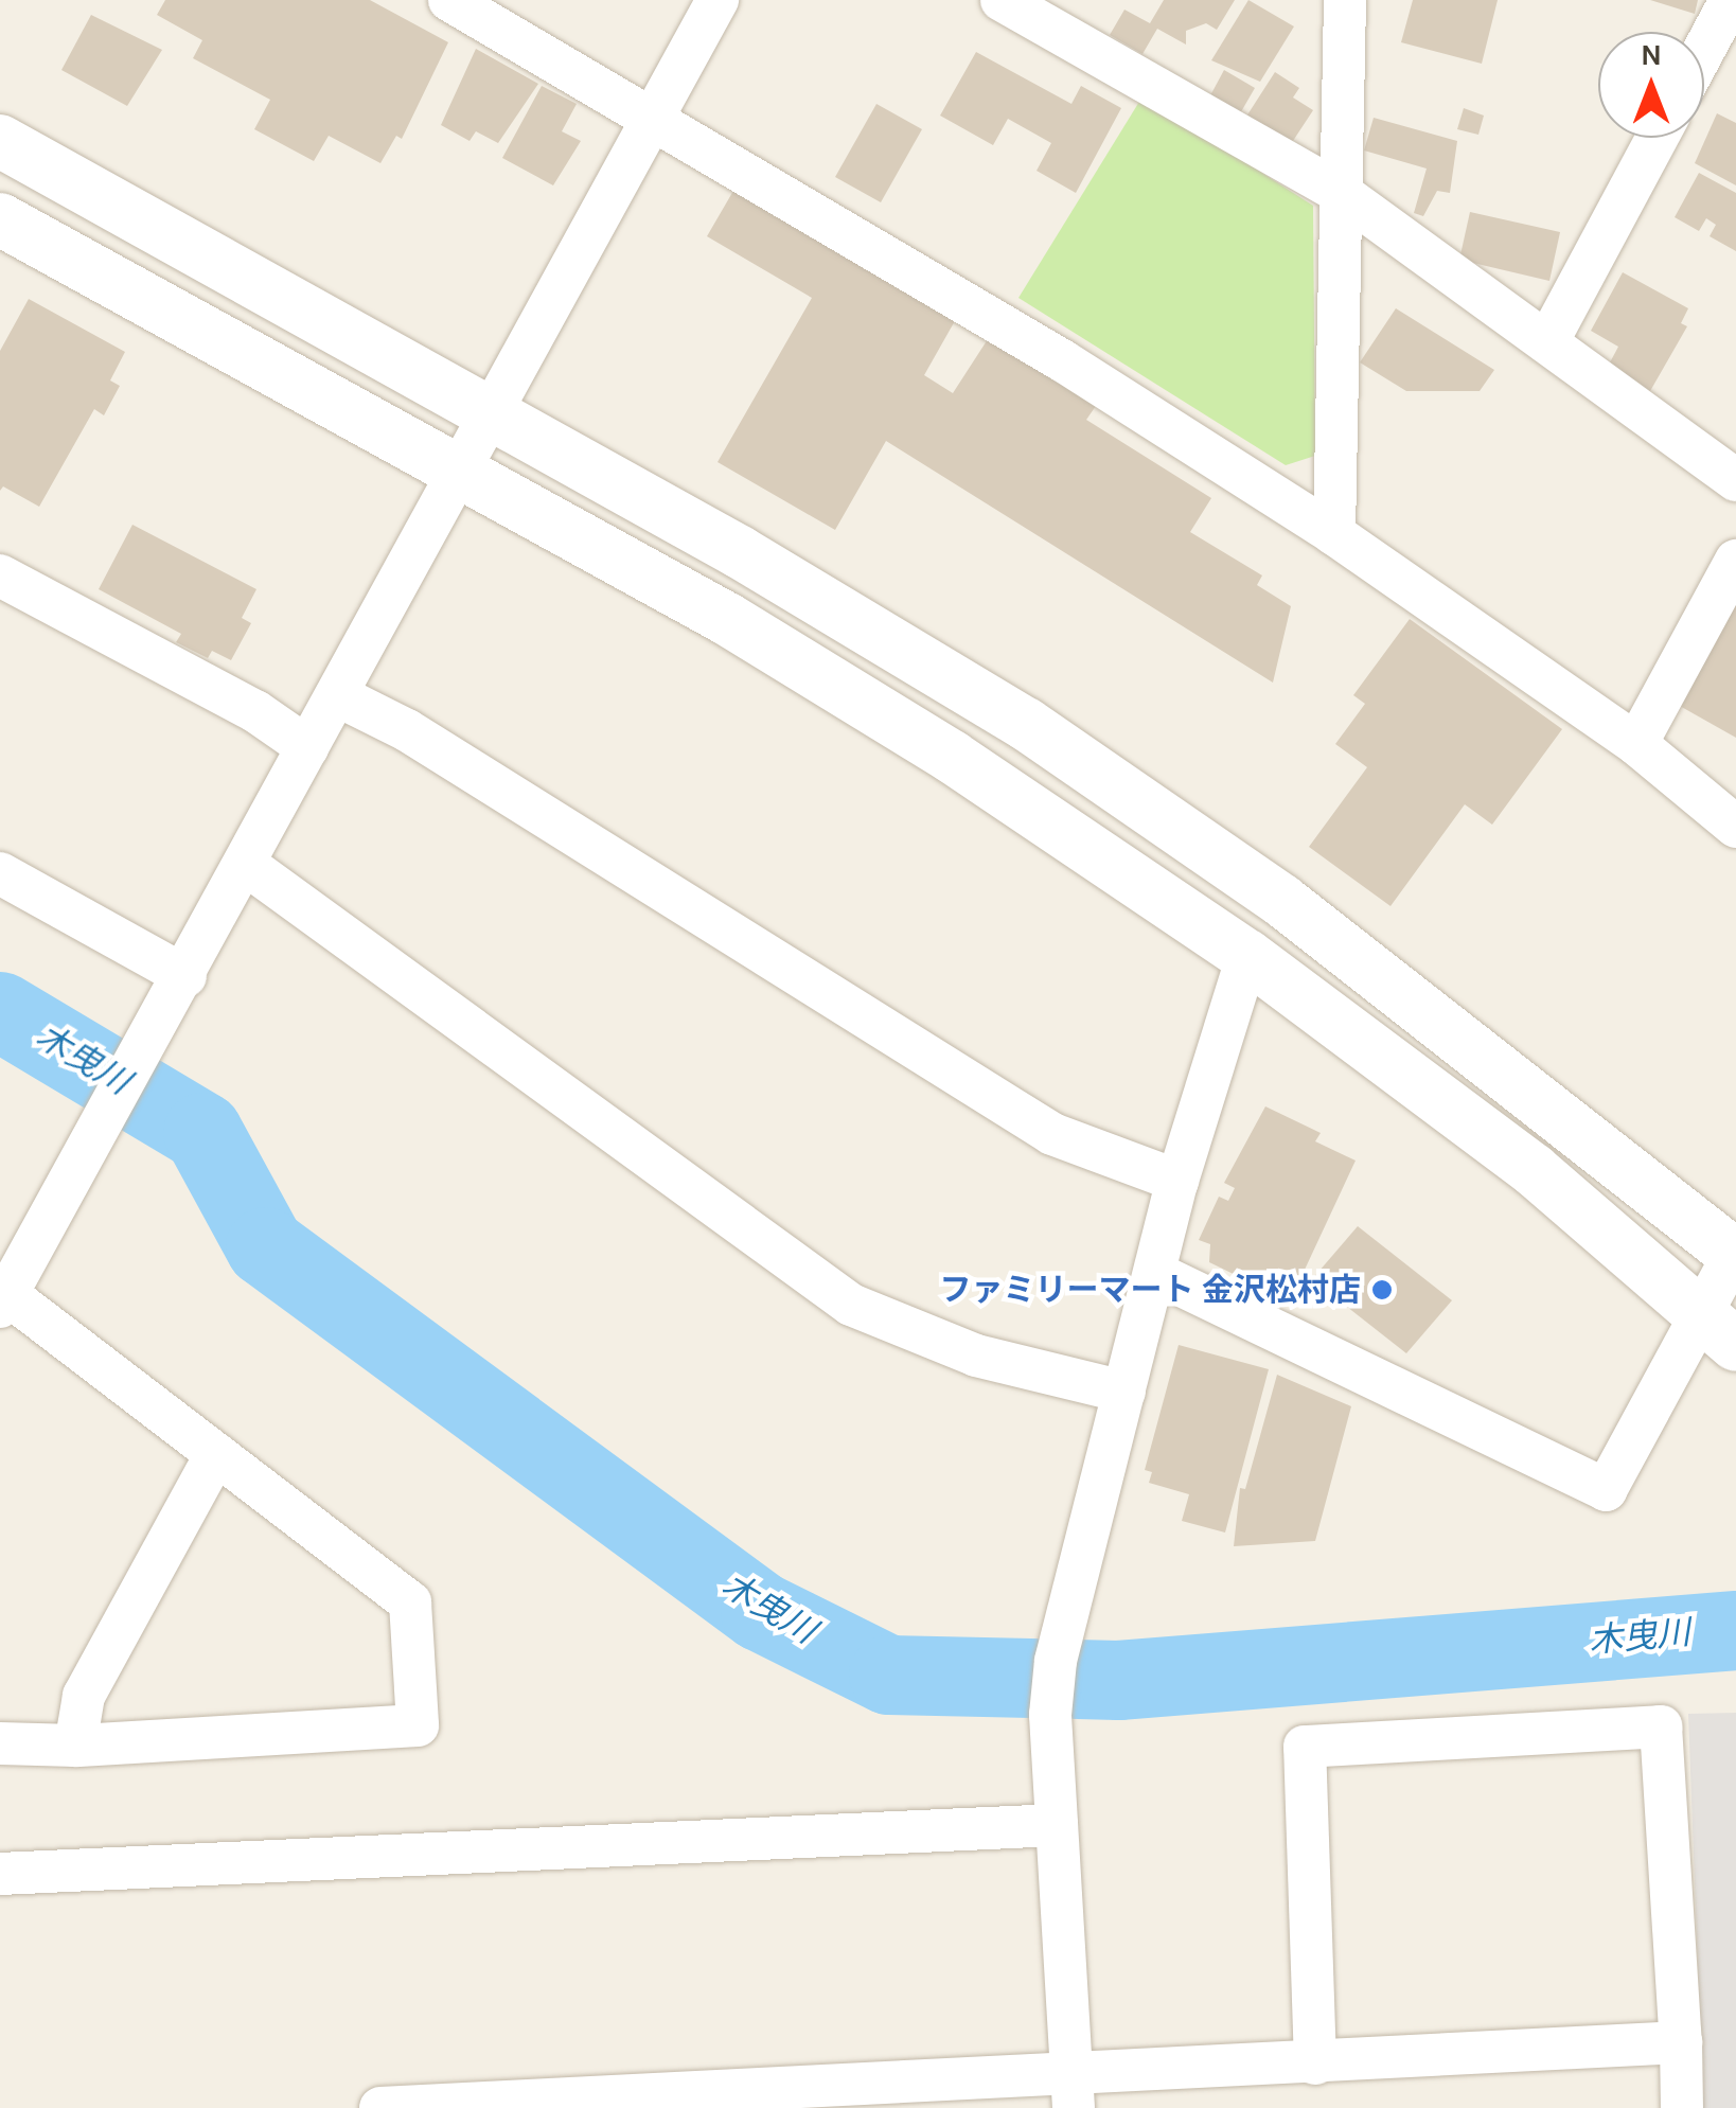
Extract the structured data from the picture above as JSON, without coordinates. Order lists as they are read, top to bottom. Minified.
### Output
{"water":["木曳川"],"places":["ファミリーマート 金沢松村店"],"north":"top"}
